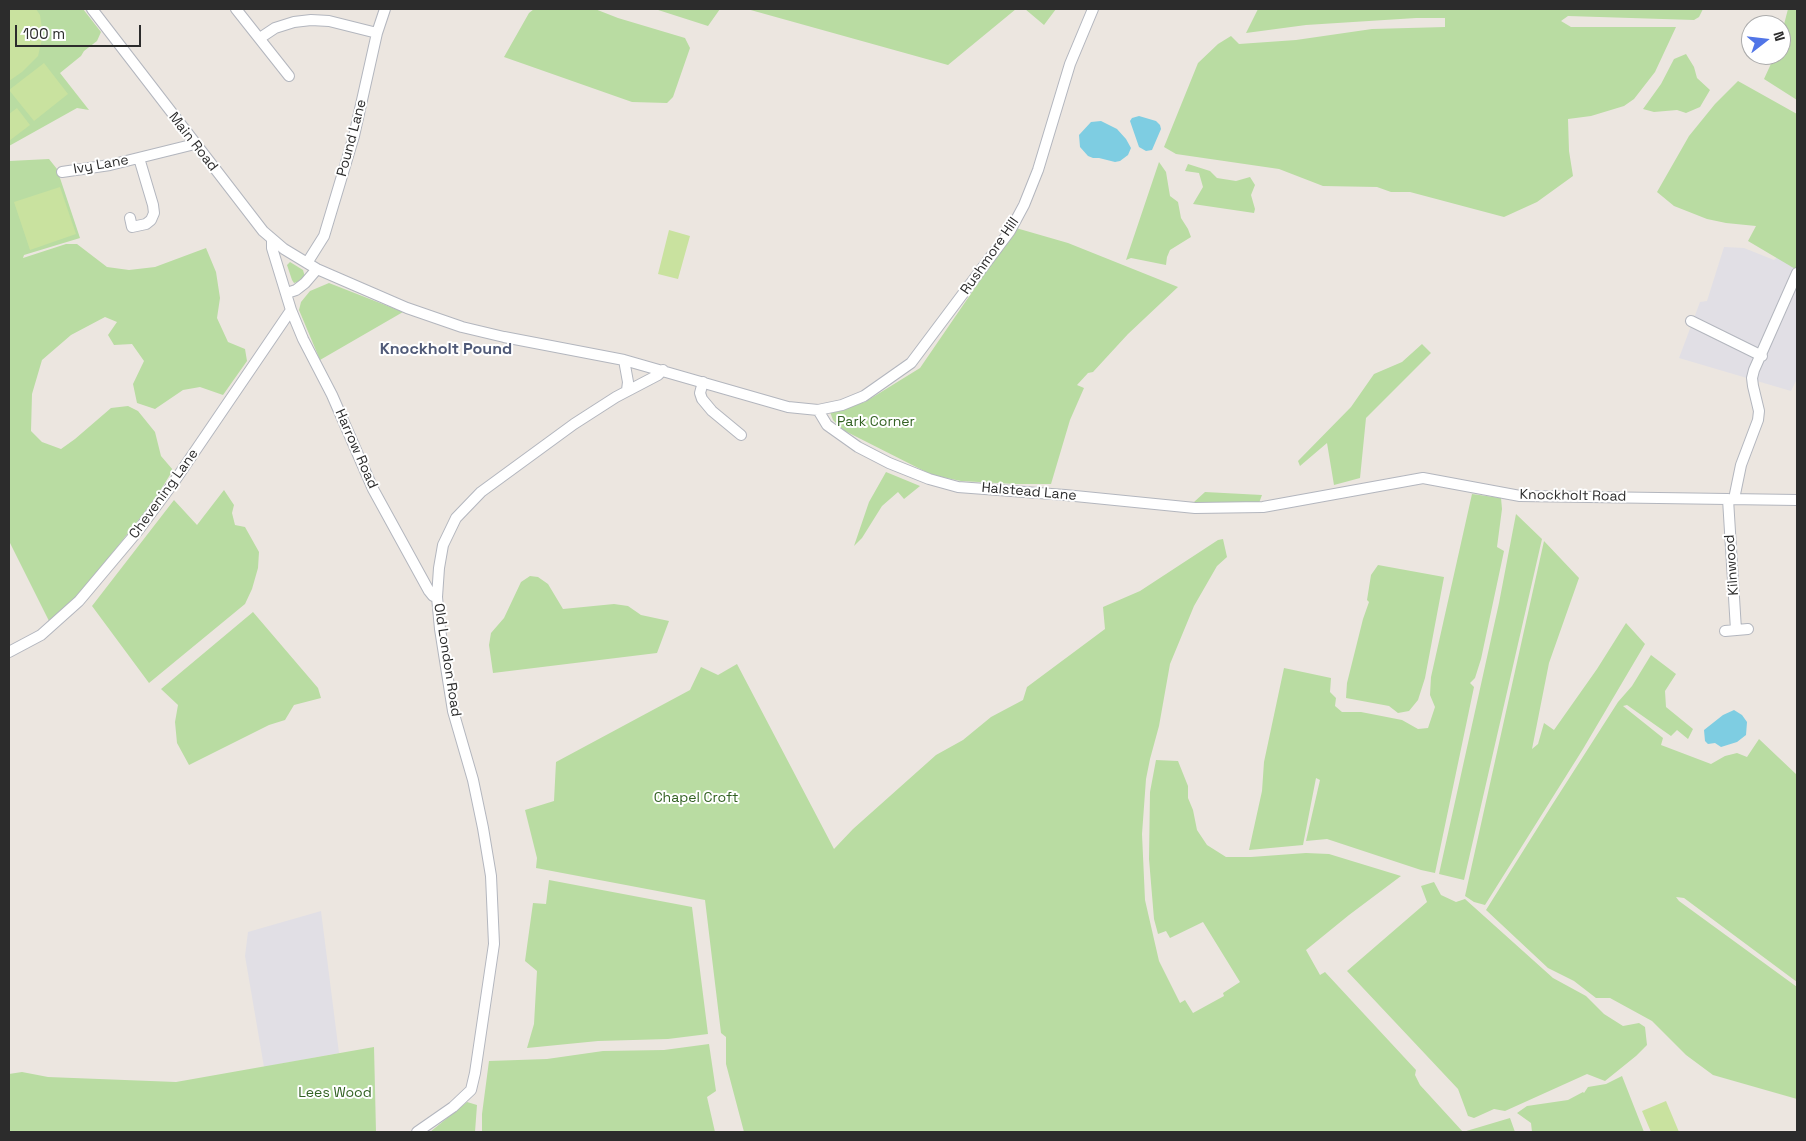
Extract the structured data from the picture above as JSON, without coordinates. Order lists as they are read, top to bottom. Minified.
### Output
{"streets":{"street":["Pound Lane","Main Road","Ivy Lane","Rushmore Hill","Harrow Road","Halstead Lane","Chevening Lane","Knockholt Road","Kilnwood","Old London Road"]},"crossings":[["Pound Lane","Main Road"],["Main Road","Ivy Lane"],["Main Road","Rushmore Hill"],["Main Road","Harrow Road"],["Rushmore Hill","Halstead Lane"],["Rushmore Hill","Old London Road"],["Harrow Road","Chevening Lane"],["Harrow Road","Old London Road"],["Halstead Lane","Knockholt Road"],["Knockholt Road","Kilnwood"]],"districts":["Knockholt Pound"],"parks":["Park Corner","Chapel Croft","Lees Wood"],"scale_bar":"100 m","north":"right"}
